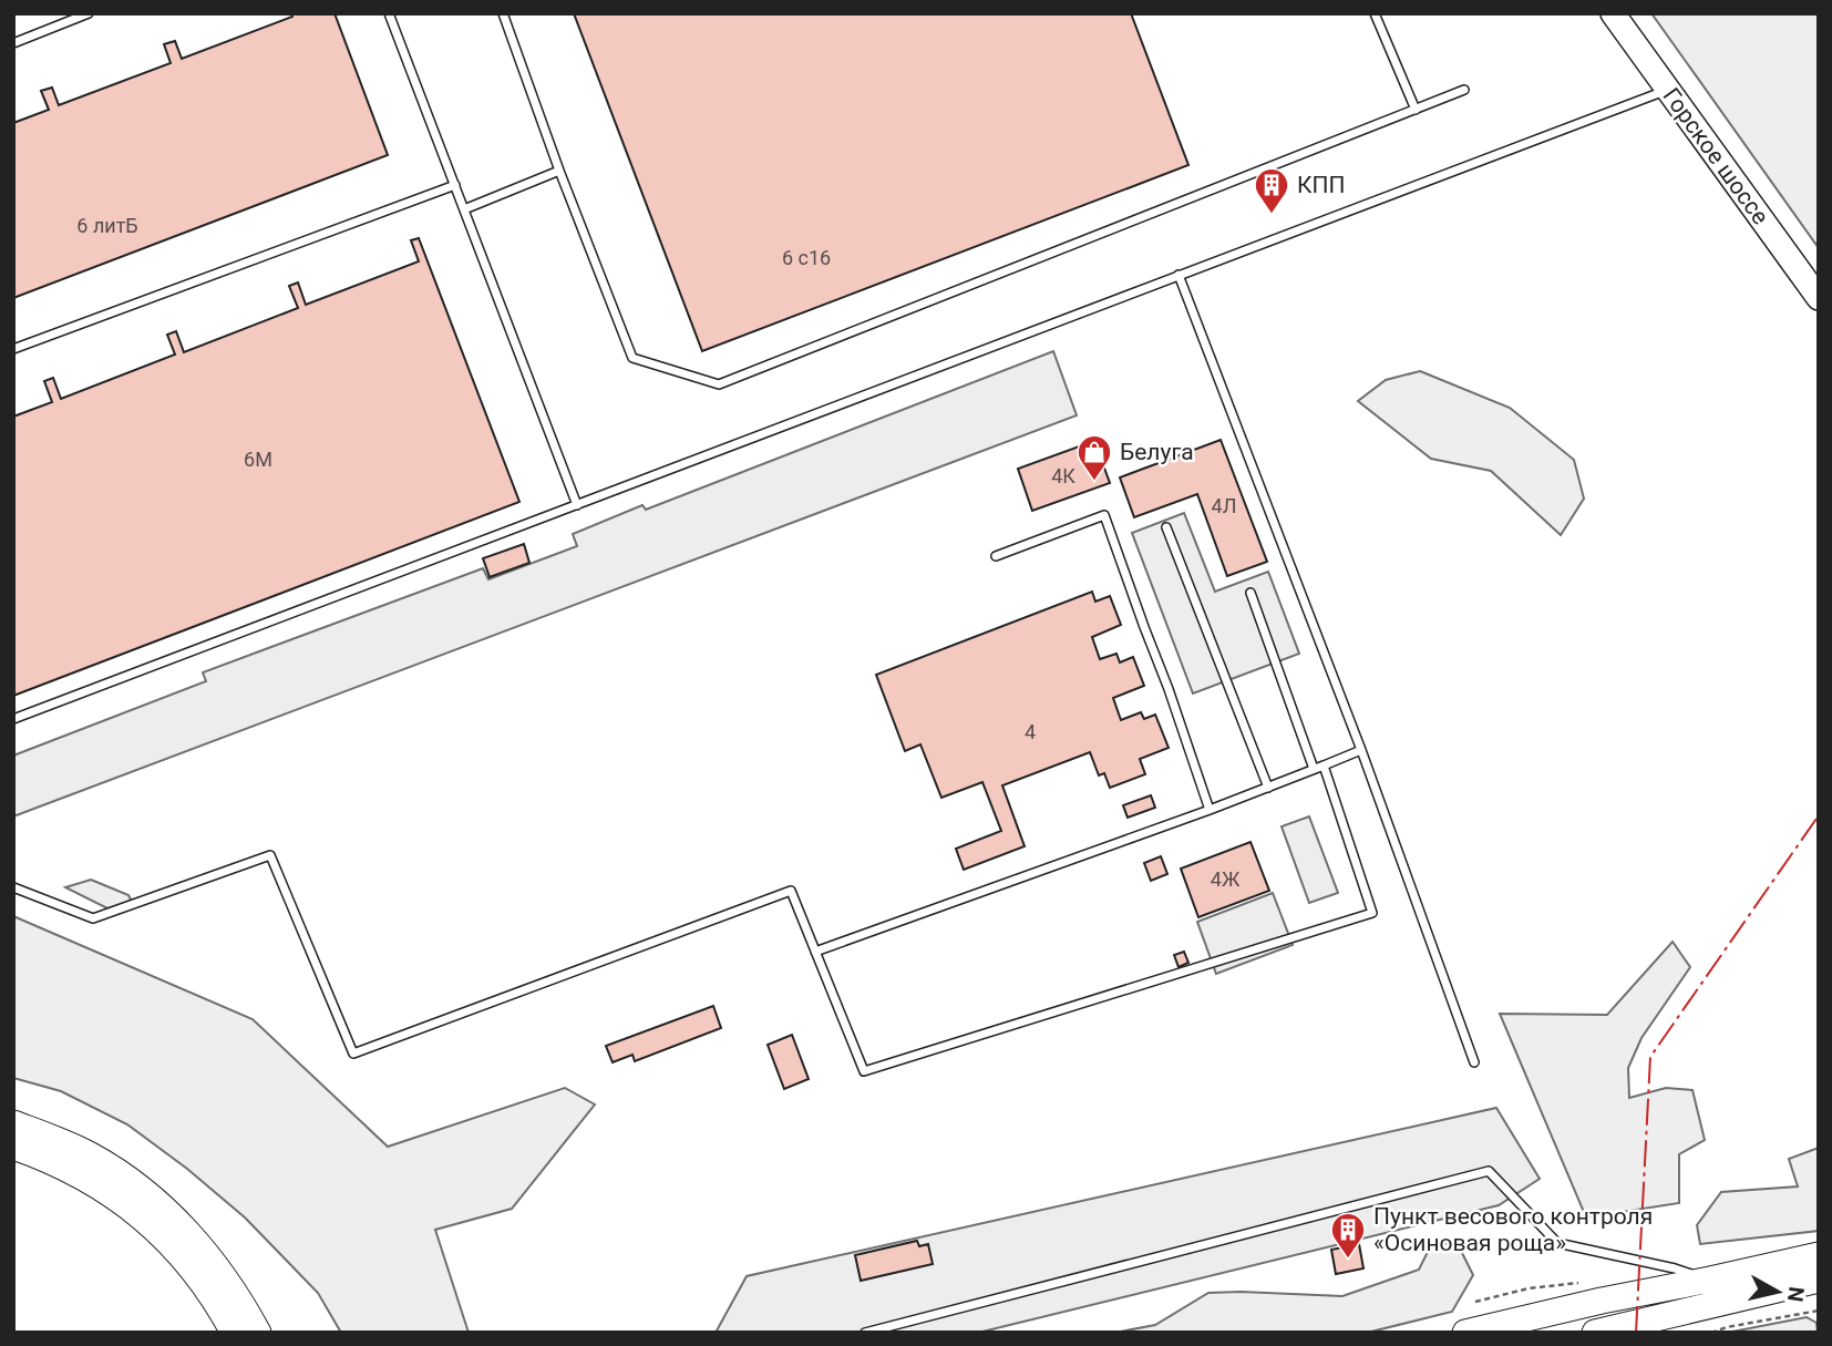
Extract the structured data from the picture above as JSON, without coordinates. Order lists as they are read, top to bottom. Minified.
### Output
{"streets":{"main road":["Горское шоссе"]},"places":{"building":["КПП","Пункт весового контроля «Осиновая роща»"],"shop":["Белуга"]},"house_numbers":["6 литБ","6 с16","6М","4К","4Л","4","4Ж"],"north":"right"}
